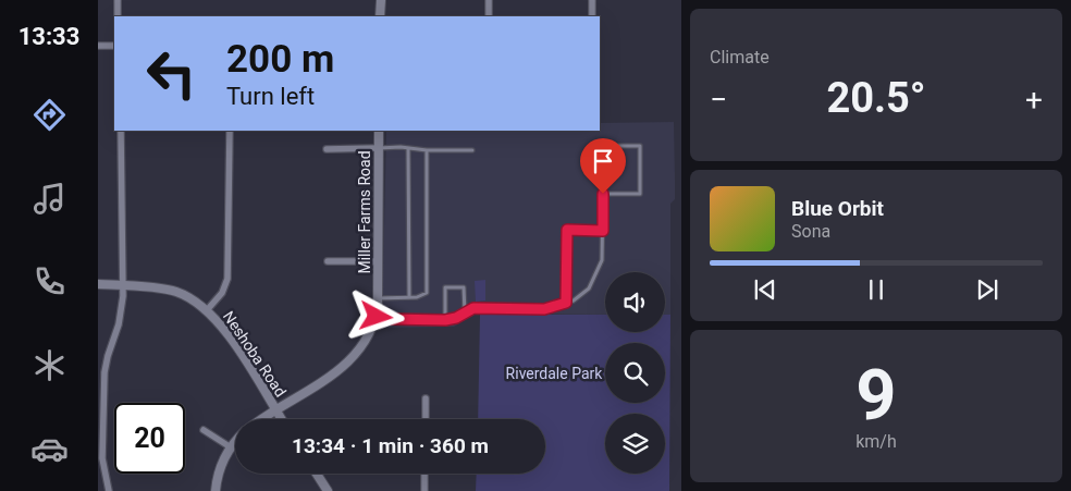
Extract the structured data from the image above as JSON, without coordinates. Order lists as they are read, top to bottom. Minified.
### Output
{"streets":{"street":["Miller Farms Road","Neshoba Road"]},"crossings":[["Miller Farms Road","Neshoba Road"]],"parks":["Riverdale Park"],"page":{"tabs":"13:33","tile":["Climate",["9","km/h"]],"turn":["200 m","Turn left"],"heat":["−","20.5°","+"],"song":["Blue Orbit","Sona"],"limit":"20","trip":"13:34 · 1 min · 360 m"}}
